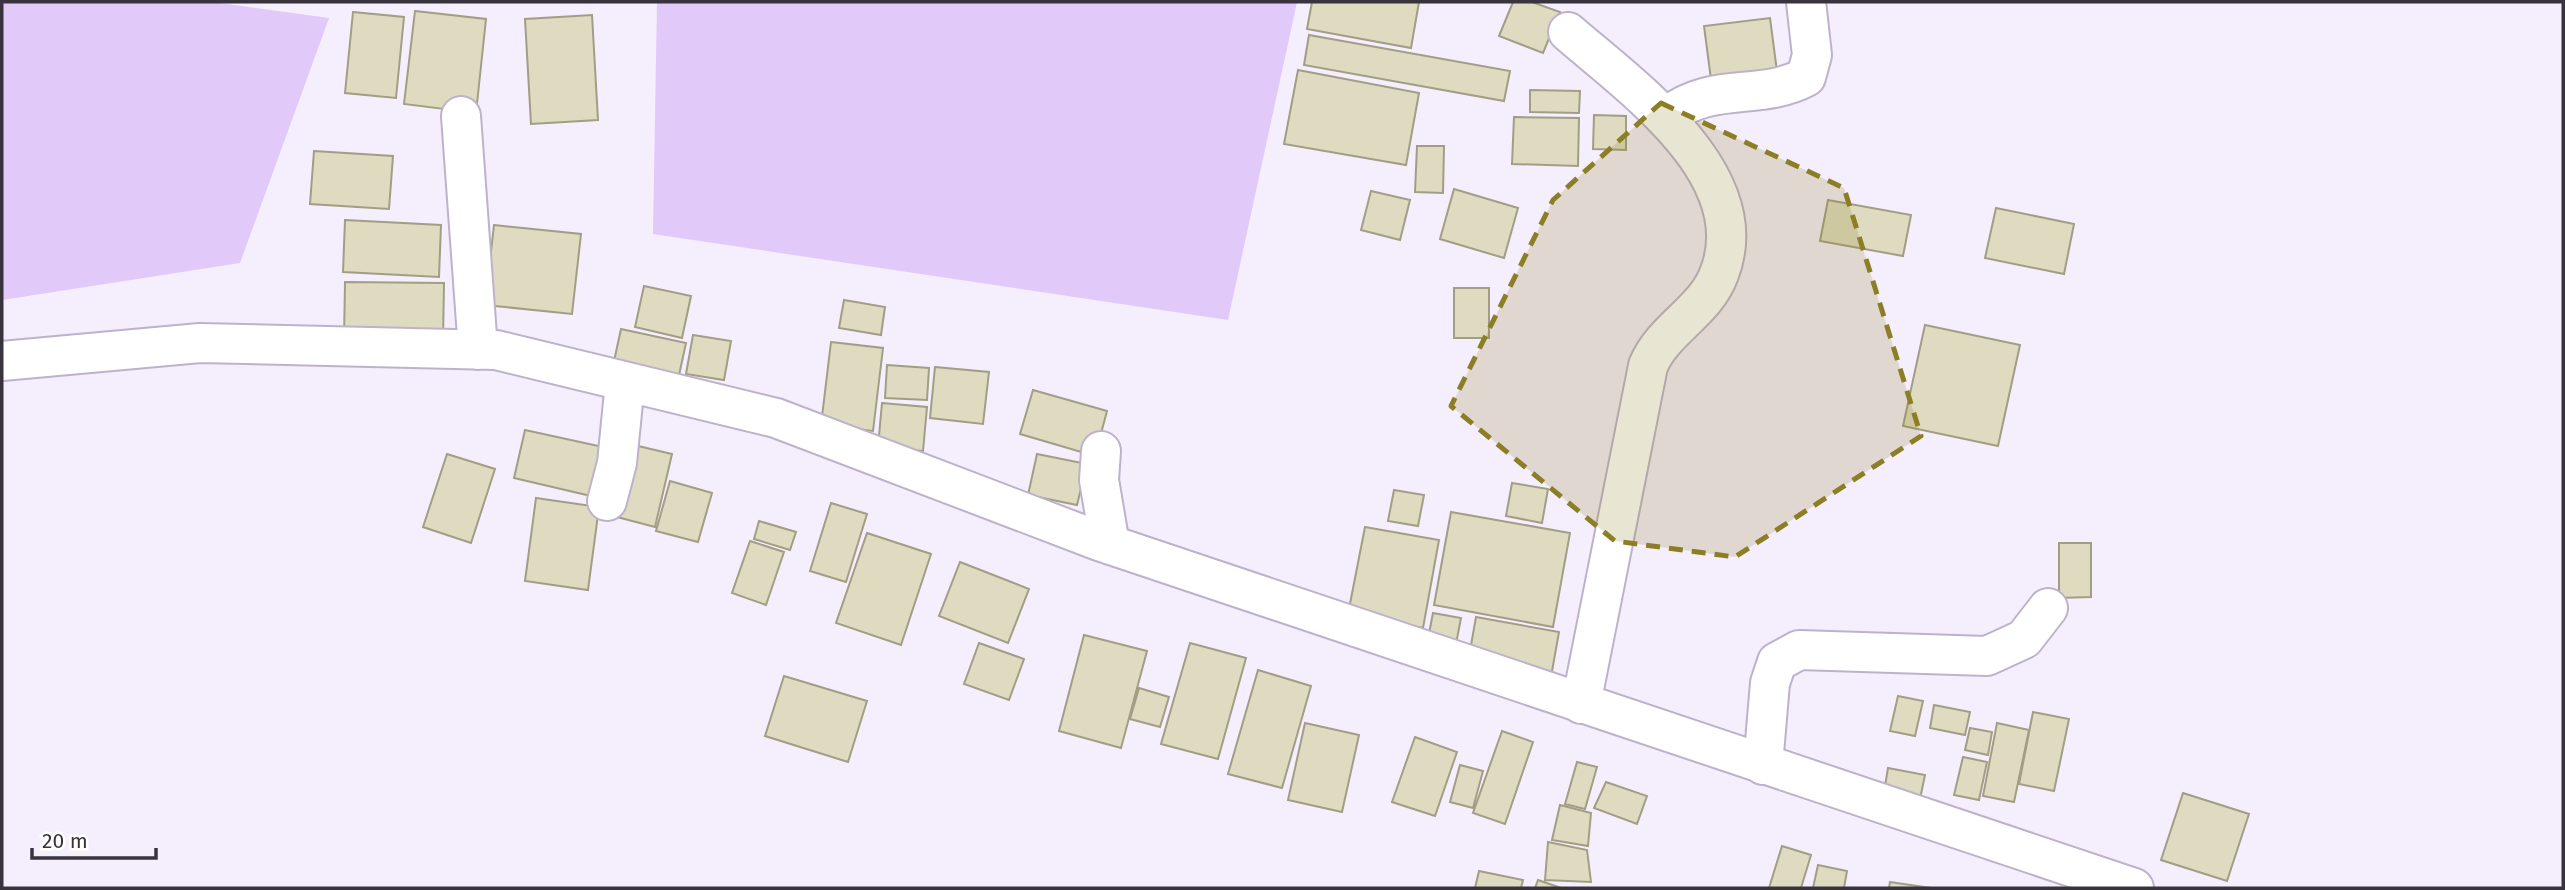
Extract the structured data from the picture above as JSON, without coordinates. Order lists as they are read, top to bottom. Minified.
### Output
{"scale_bar":"20 m"}
